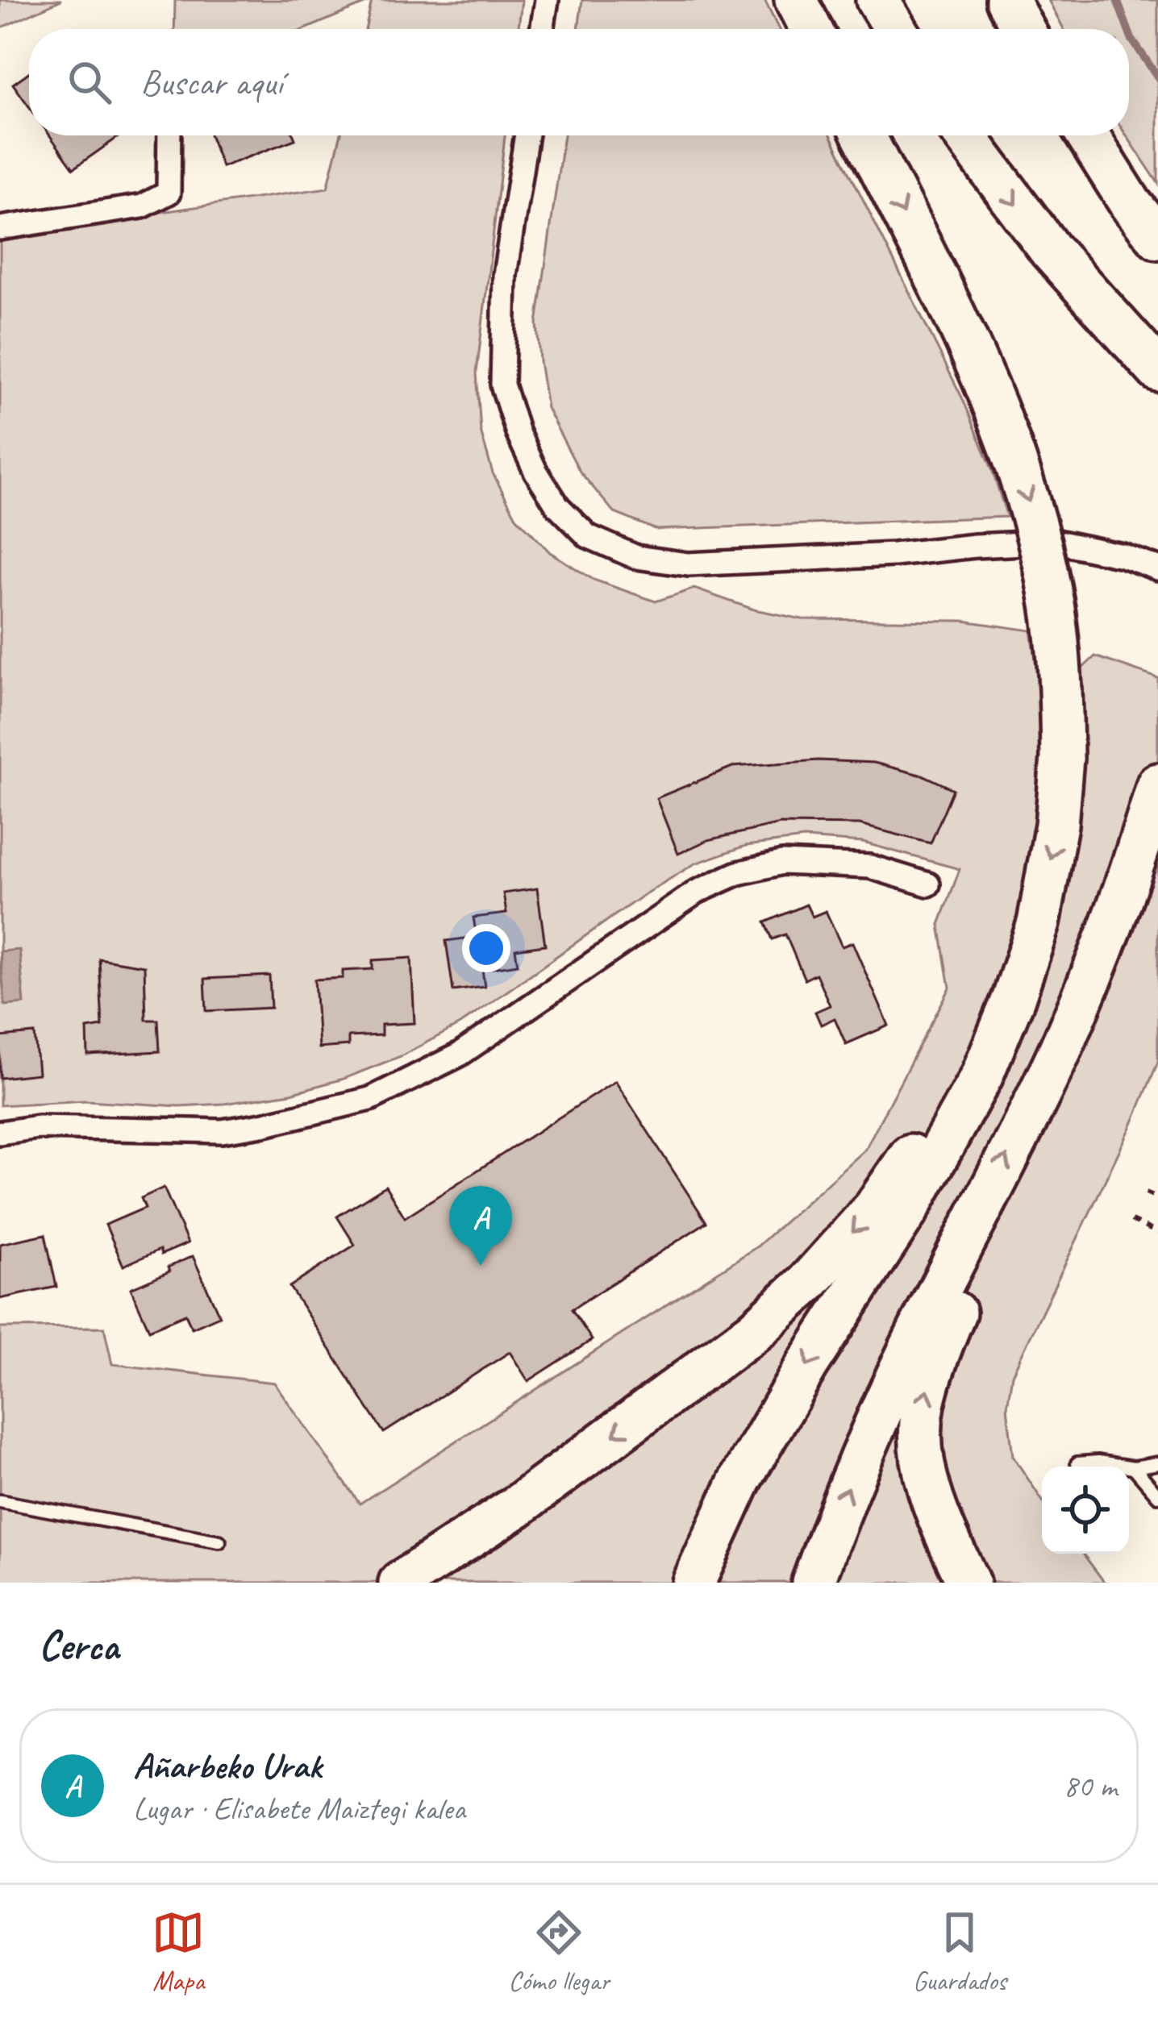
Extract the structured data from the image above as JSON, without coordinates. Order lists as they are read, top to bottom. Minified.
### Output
{"page":{"search":"Buscar aquí","pins":"A","heading":"Cerca","list":[{"mark":"A","name":"Añarbeko Urak","note":"Lugar · Elisabete Maiztegi kalea","value":"80 m"}],"nav":["Mapa","Cómo llegar","Guardados"]}}
